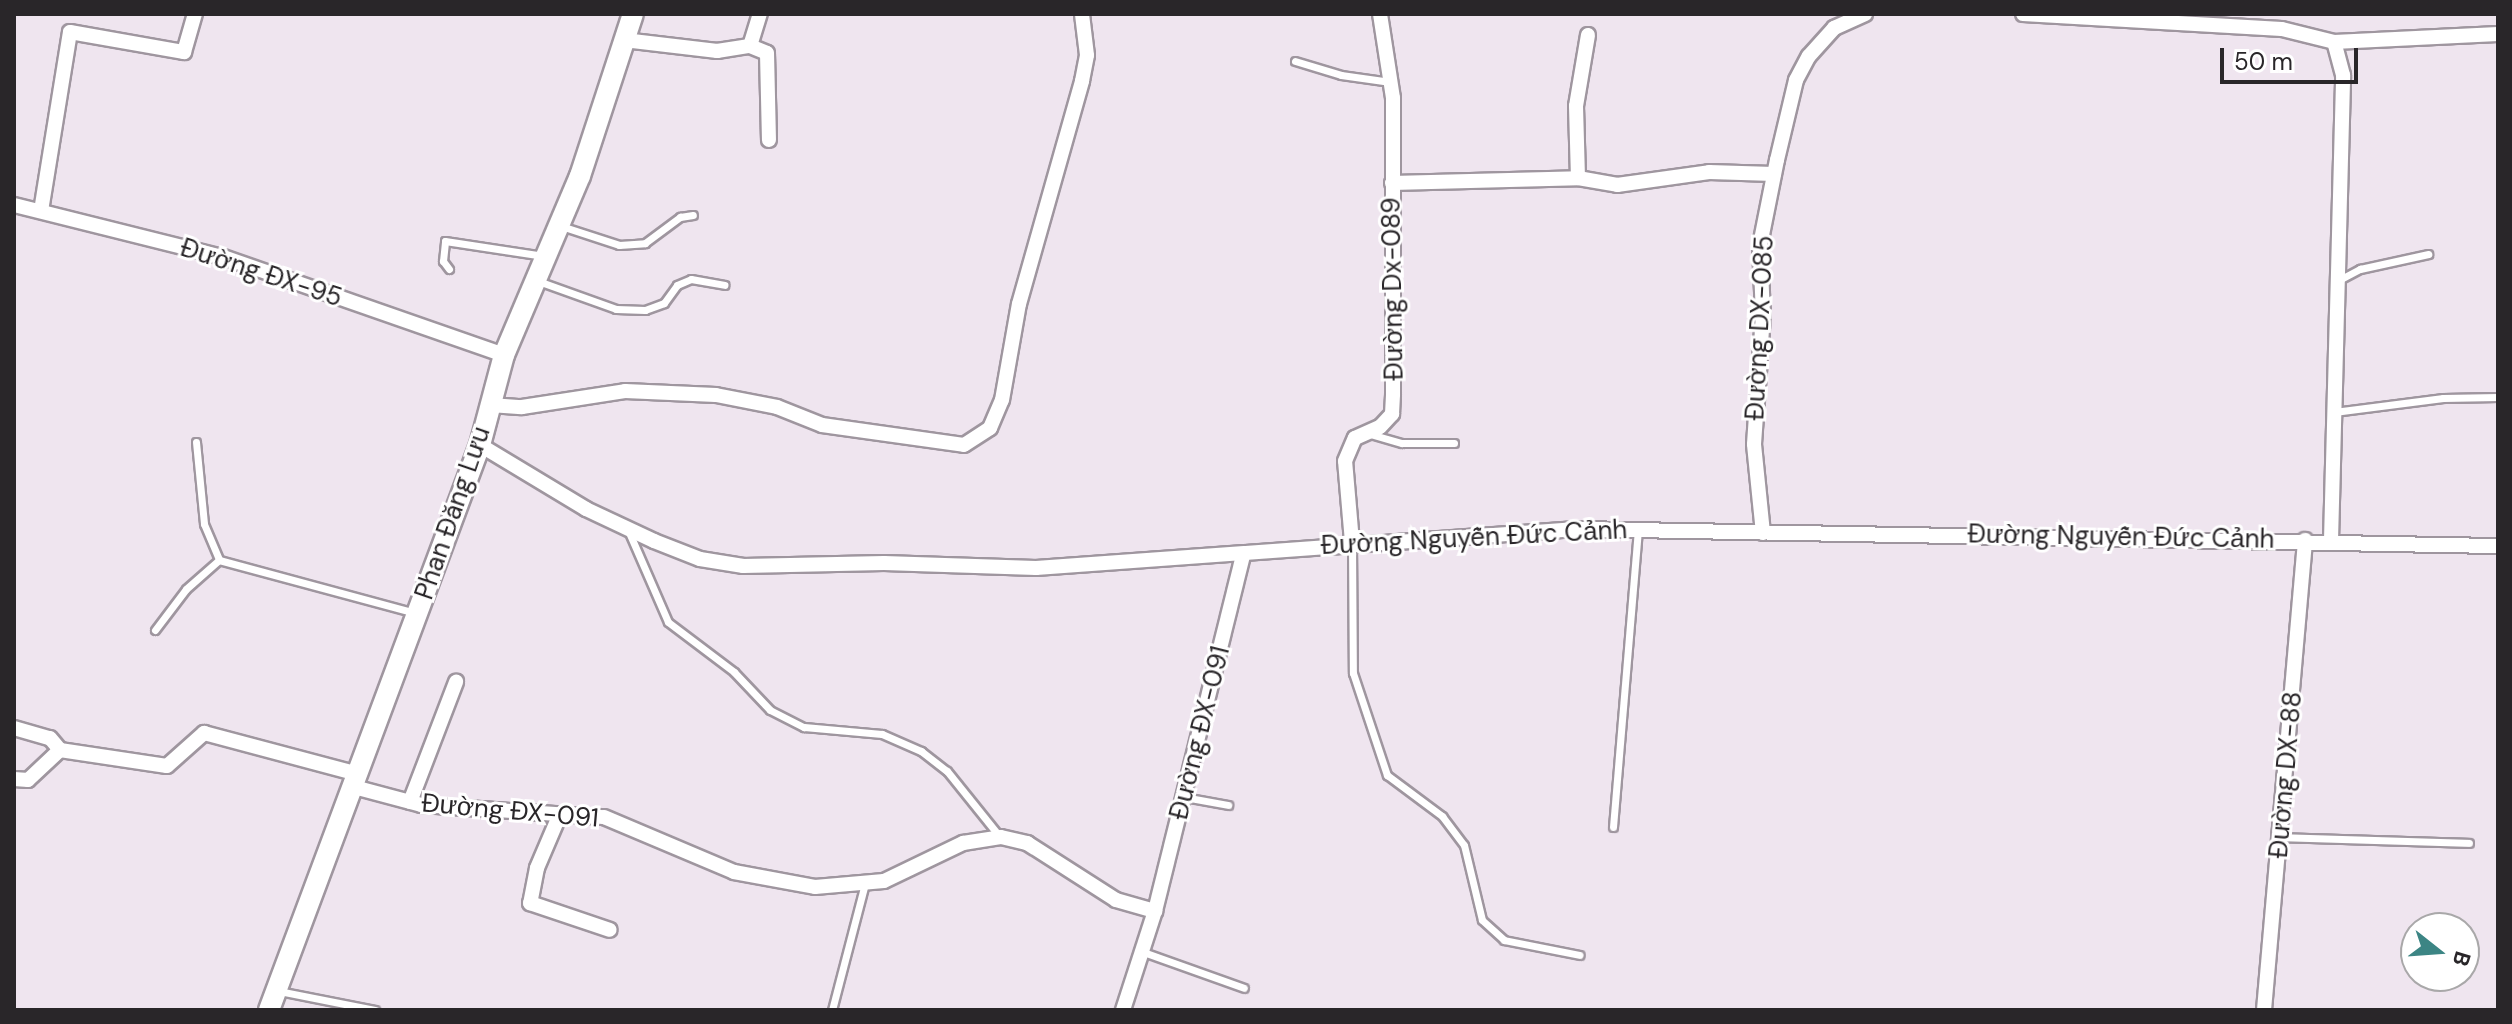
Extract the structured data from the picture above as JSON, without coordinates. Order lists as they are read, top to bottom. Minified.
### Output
{"streets":{"street":["Đường ĐX-95","Đường Dx-089","Đường DX-085","Phan Đăng Lưu","Đường Nguyễn Đức Cảnh","Đường ĐX-091","Đường DX-88"]},"crossings":[["Đường ĐX-95","Phan Đăng Lưu"],["Đường Dx-089","Đường Nguyễn Đức Cảnh"],["Đường DX-085","Đường Nguyễn Đức Cảnh"],["Phan Đăng Lưu","Đường Nguyễn Đức Cảnh"],["Phan Đăng Lưu","Đường ĐX-091"],["Đường Nguyễn Đức Cảnh","Đường ĐX-091"],["Đường Nguyễn Đức Cảnh","Đường DX-88"]],"scale_bar":"50 m","north":"right"}
